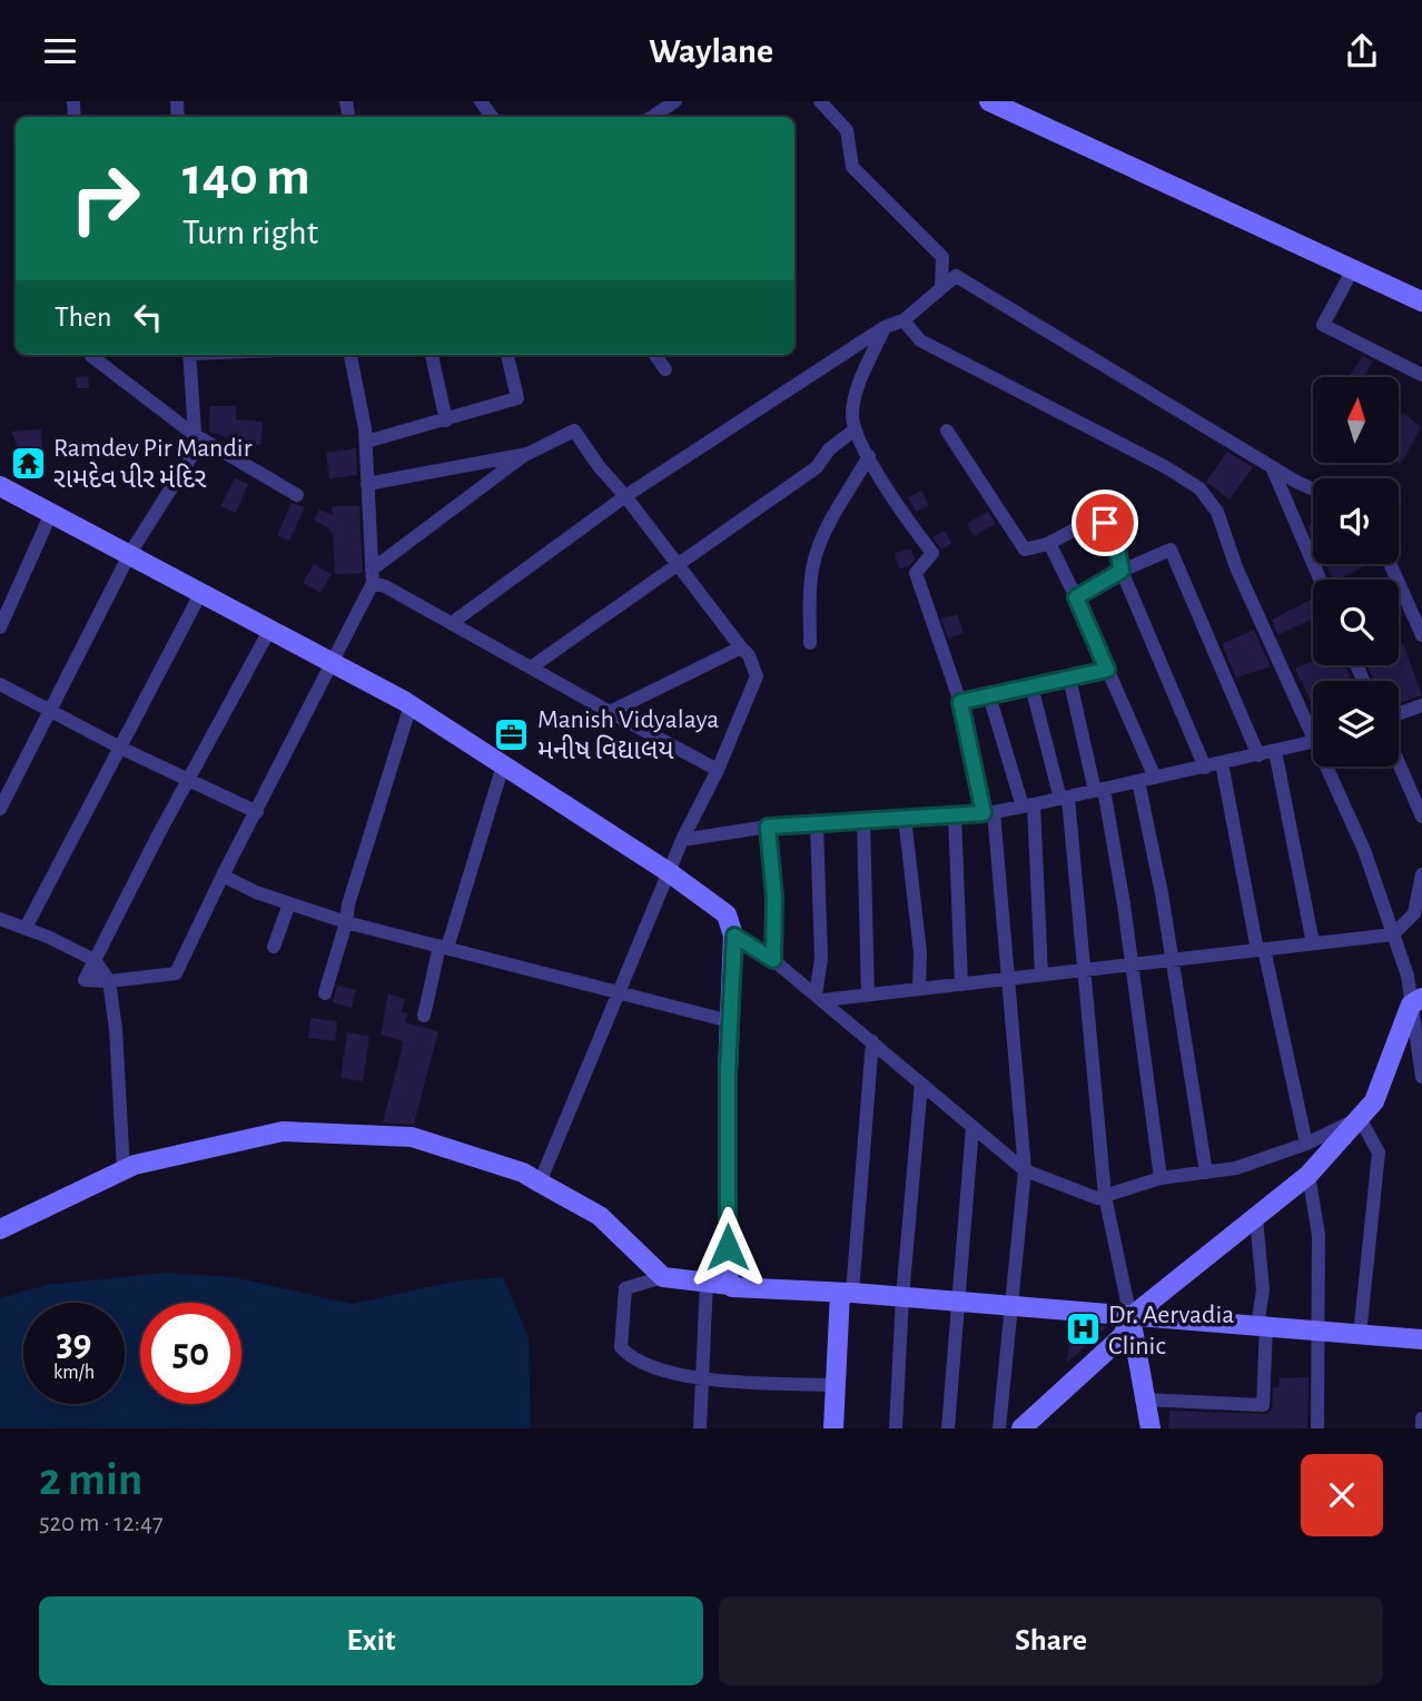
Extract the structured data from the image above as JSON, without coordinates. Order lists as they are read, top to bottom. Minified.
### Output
{"places":{"temple":["Ramdev Pir Mandir રામદેવ પીર મંદિર"],"office":["Manish Vidyalaya મનીષ વિદ્યાલય"],"hospital":["Dr. Aervadia Clinic"]},"north":"top","page":{"header":"Waylane","turn":["140 m","Turn right"],"then":"Then","speed":"39 km/h","limit":"50","heading":["2 min","520 m · 12:47"],"buttons":["Exit","Share"]}}
